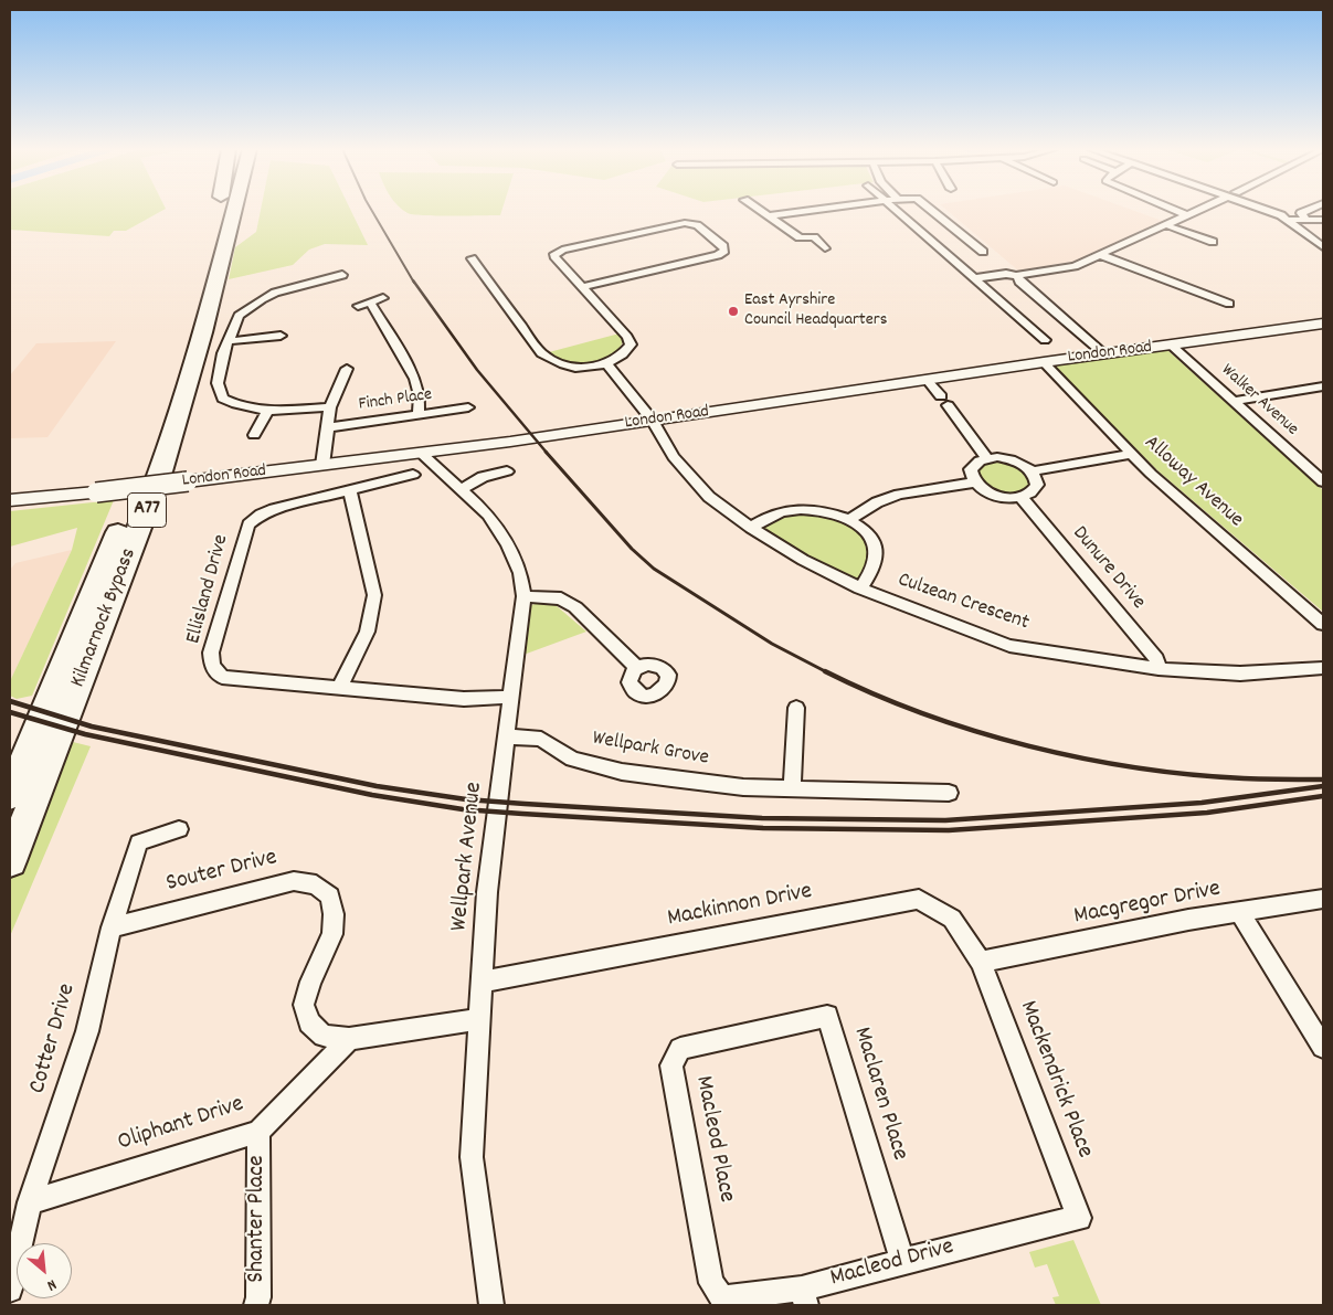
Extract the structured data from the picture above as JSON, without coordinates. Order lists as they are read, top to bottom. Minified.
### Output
{"streets":{"highway":["A77","Kilmarnock Bypass"],"main road":["London Road"],"street":["Finch Place","Walker Avenue","Alloway Avenue","Dunure Drive","Ellisland Drive","Culzean Crescent","Wellpark Grove","Wellpark Avenue","Souter Drive","Macgregor Drive","Mackinnon Drive","Cotter Drive","Mackendrick Place","Maclaren Place","Oliphant Drive","Macleod Place","Shanter Place","Macleod Drive"]},"crossings":[["London Road","Walker Avenue"],["London Road","Alloway Avenue"],["London Road","Culzean Crescent"],["London Road","Wellpark Avenue"],["A77","Kilmarnock Bypass"],["Dunure Drive","Culzean Crescent"],["Ellisland Drive","Wellpark Avenue"],["Wellpark Grove","Wellpark Avenue"],["Wellpark Avenue","Souter Drive"],["Wellpark Avenue","Mackinnon Drive"],["Souter Drive","Cotter Drive"],["Souter Drive","Oliphant Drive"],["Macgregor Drive","Mackinnon Drive"],["Macgregor Drive","Mackendrick Place"],["Mackinnon Drive","Mackendrick Place"],["Cotter Drive","Oliphant Drive"],["Mackendrick Place","Macleod Drive"],["Maclaren Place","Macleod Place"],["Maclaren Place","Macleod Drive"],["Oliphant Drive","Shanter Place"],["Macleod Place","Macleod Drive"]],"places":["East Ayrshire Council Headquarters"],"north":"bottom right"}
